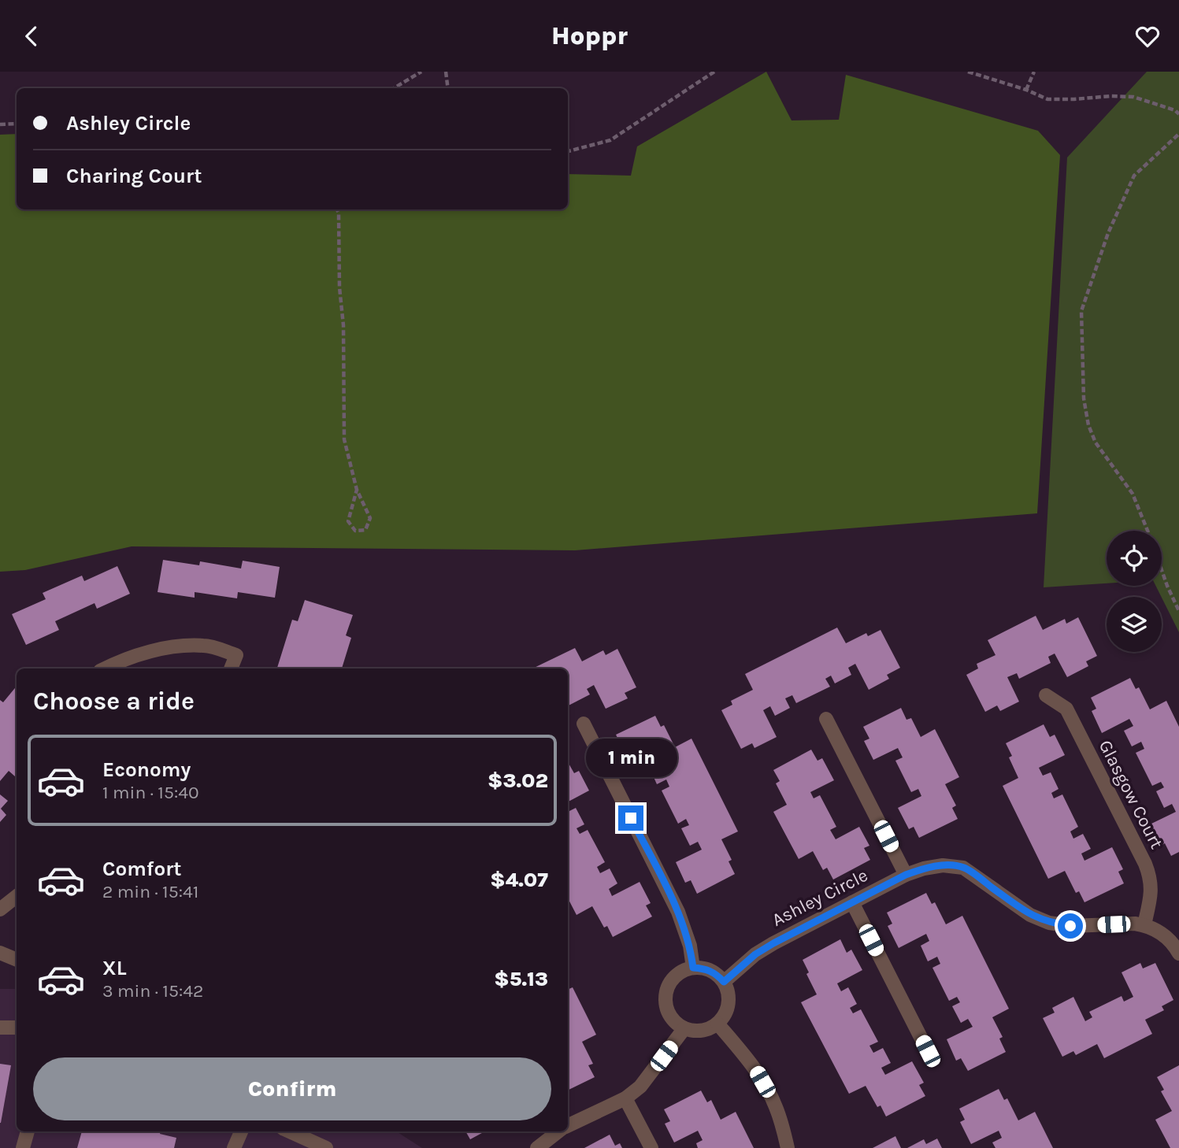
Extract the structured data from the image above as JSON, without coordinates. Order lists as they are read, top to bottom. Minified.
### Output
{"streets":{"street":["Glasgow Court","Ashley Circle"]},"crossings":[["Glasgow Court","Ashley Circle"]],"page":{"header":"Hoppr","banner":["Ashley Circle","Charing Court"],"heading":"Choose a ride","list":[{"name":"Economy","note":"1 min · 15:40","value":"$3.02"},{"name":"Comfort","note":"2 min · 15:41","value":"$4.07"},{"name":"XL","note":"3 min · 15:42","value":"$5.13"}],"bubble":"1 min","buttons":"Confirm"}}
